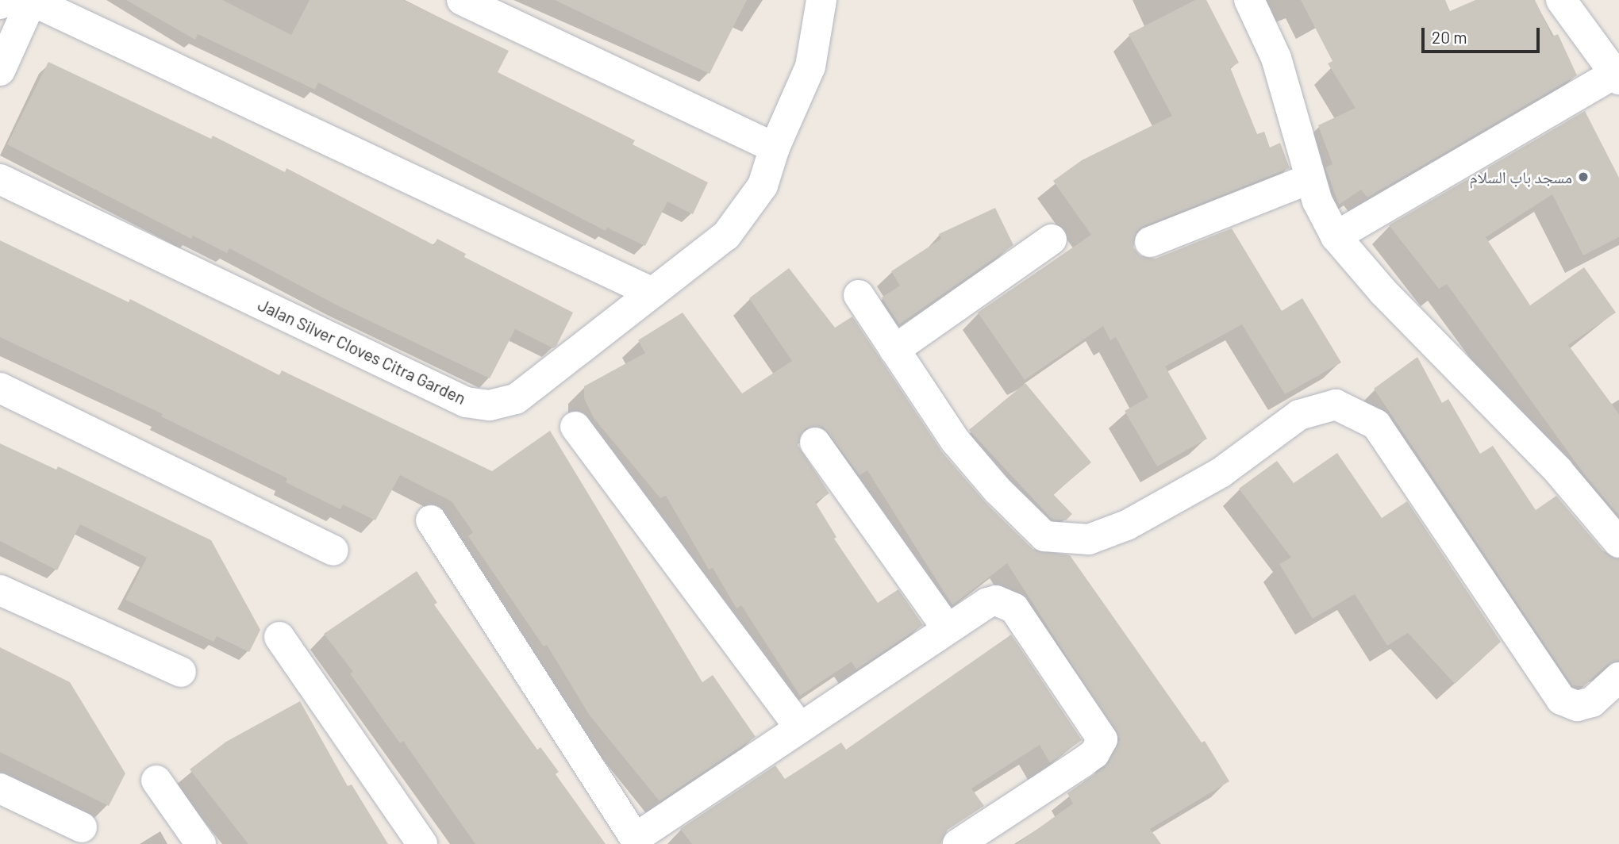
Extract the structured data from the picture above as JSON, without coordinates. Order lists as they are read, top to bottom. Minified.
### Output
{"streets":{"street":["Jalan Silver Cloves Citra Garden"]},"places":["مسجد باب السلام"],"scale_bar":"20 m"}
